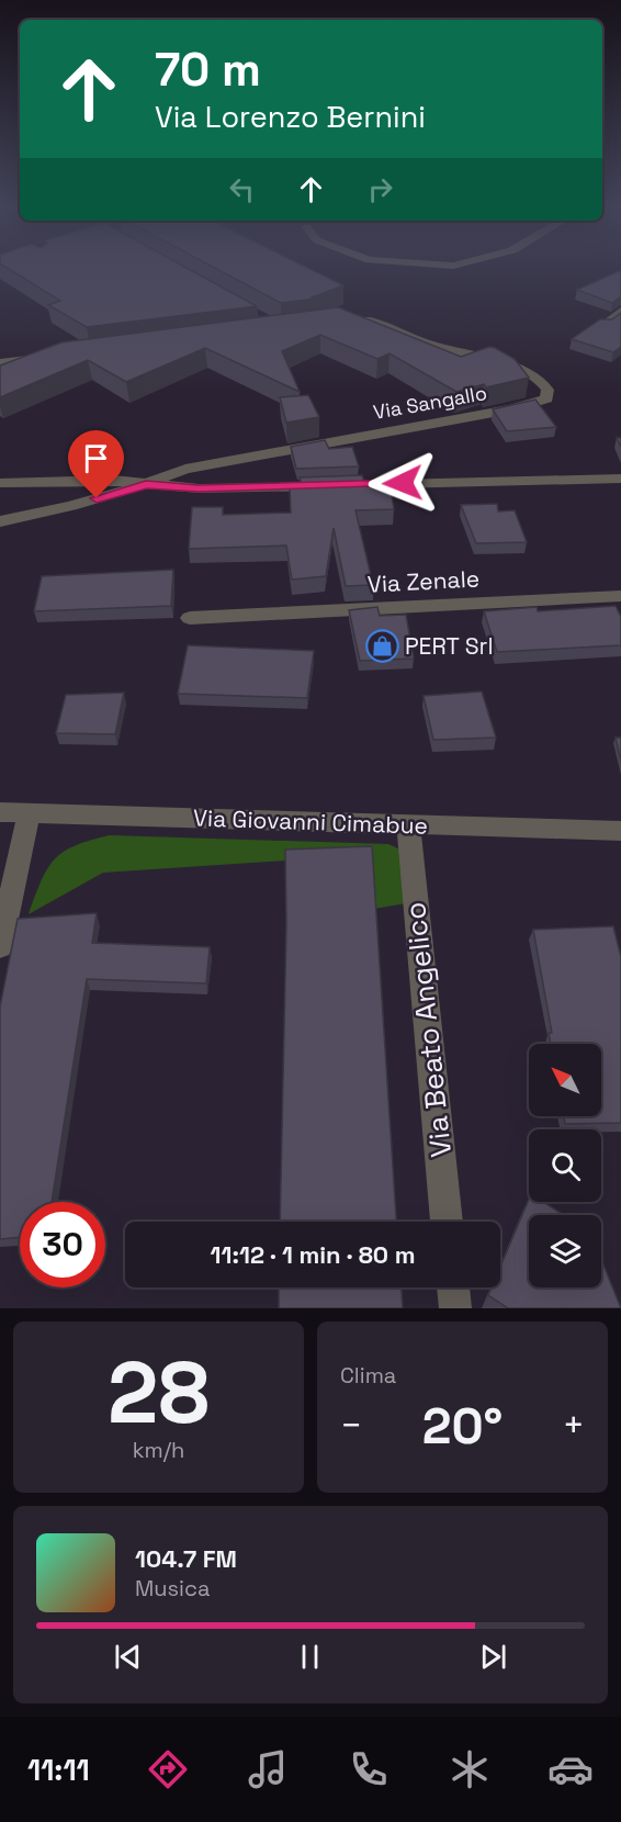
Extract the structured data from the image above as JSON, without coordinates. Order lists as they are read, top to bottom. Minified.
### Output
{"streets":{"street":["Via Sangallo","Via Zenale","Via Giovanni Cimabue","Via Beato Angelico"]},"crossings":[["Via Giovanni Cimabue","Via Beato Angelico"]],"places":{"shop":["PERT Srl"]},"north":"top left","page":{"turn":["70 m","Via Lorenzo Bernini"],"limit":"30","trip":"11:12 · 1 min · 80 m","tile":[["28","km/h"],"Clima"],"heat":["−","20°","+"],"song":["104.7 FM","Musica"],"tabs":"11:11"}}
